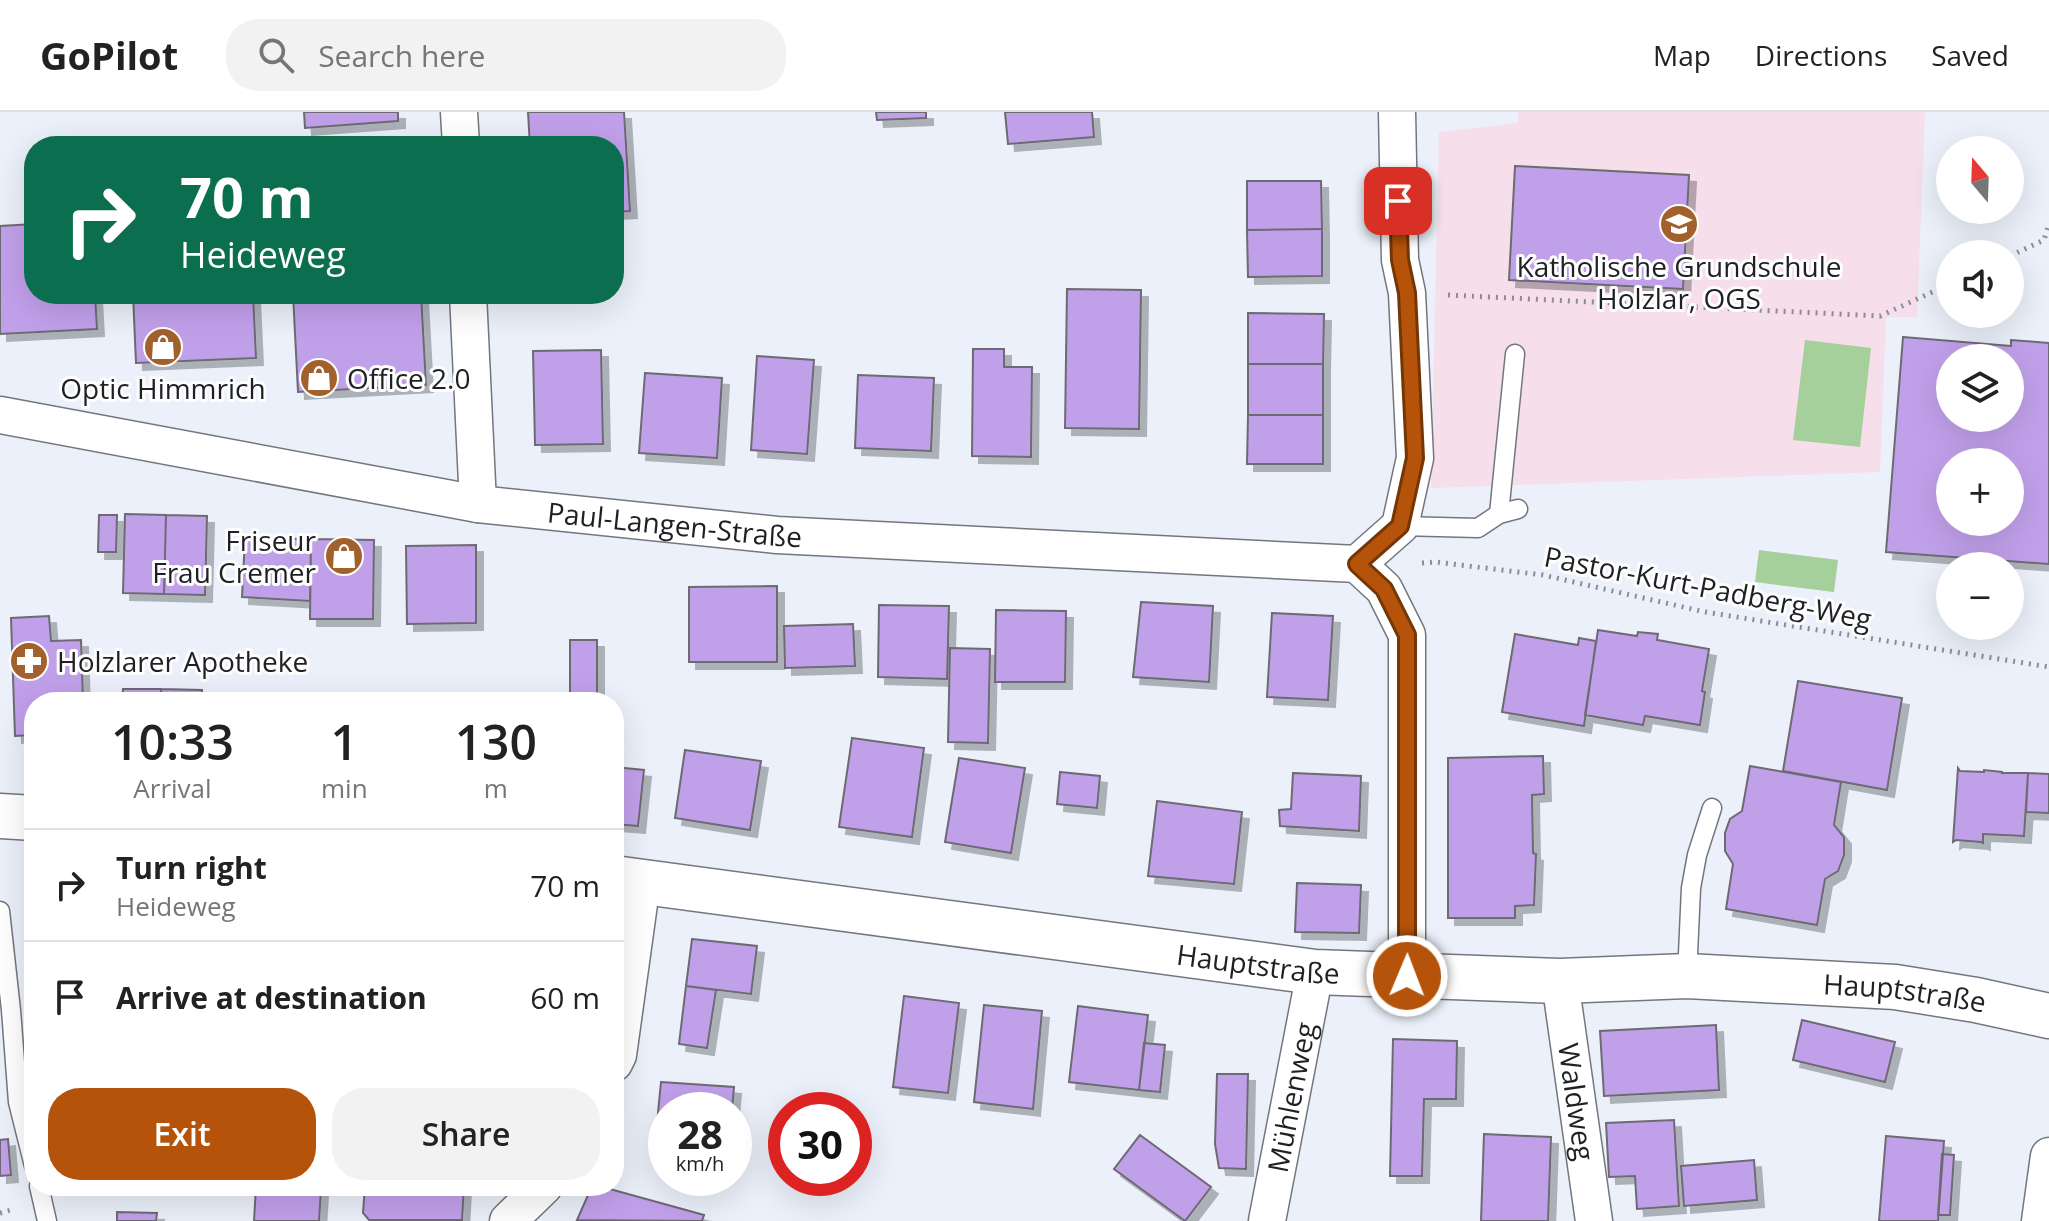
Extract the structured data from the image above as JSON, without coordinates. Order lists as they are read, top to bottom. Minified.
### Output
{"streets":{"main road":["Hauptstraße"],"street":["Paul-Langen-Straße","Mühlenweg","Waldweg"],"path":["Pastor-Kurt-Padberg-Weg"]},"crossings":[["Paul-Langen-Straße","Pastor-Kurt-Padberg-Weg"],["Hauptstraße","Mühlenweg"],["Hauptstraße","Waldweg"]],"places":{"school or university":["Katholische Grundschule Holzlar, OGS"],"shop":["Optic Himmrich","Office 2.0","Friseur Frau Cremer"],"pharmacy":["Holzlarer Apotheke"]},"north":"top","page":{"header":"GoPilot","search":"Search here","nav":["Map","Directions","Saved"],"map_buttons":["+","−"],"turn":["70 m","Heideweg"],"eta":["10:33","Arrival","1","min","130","m"],"list":[{"name":"Turn right","note":"Heideweg","value":"70 m"},{"name":"Arrive at destination","value":"60 m"}],"buttons":["Exit","Share"],"speed":"28 km/h","limit":"30"}}
